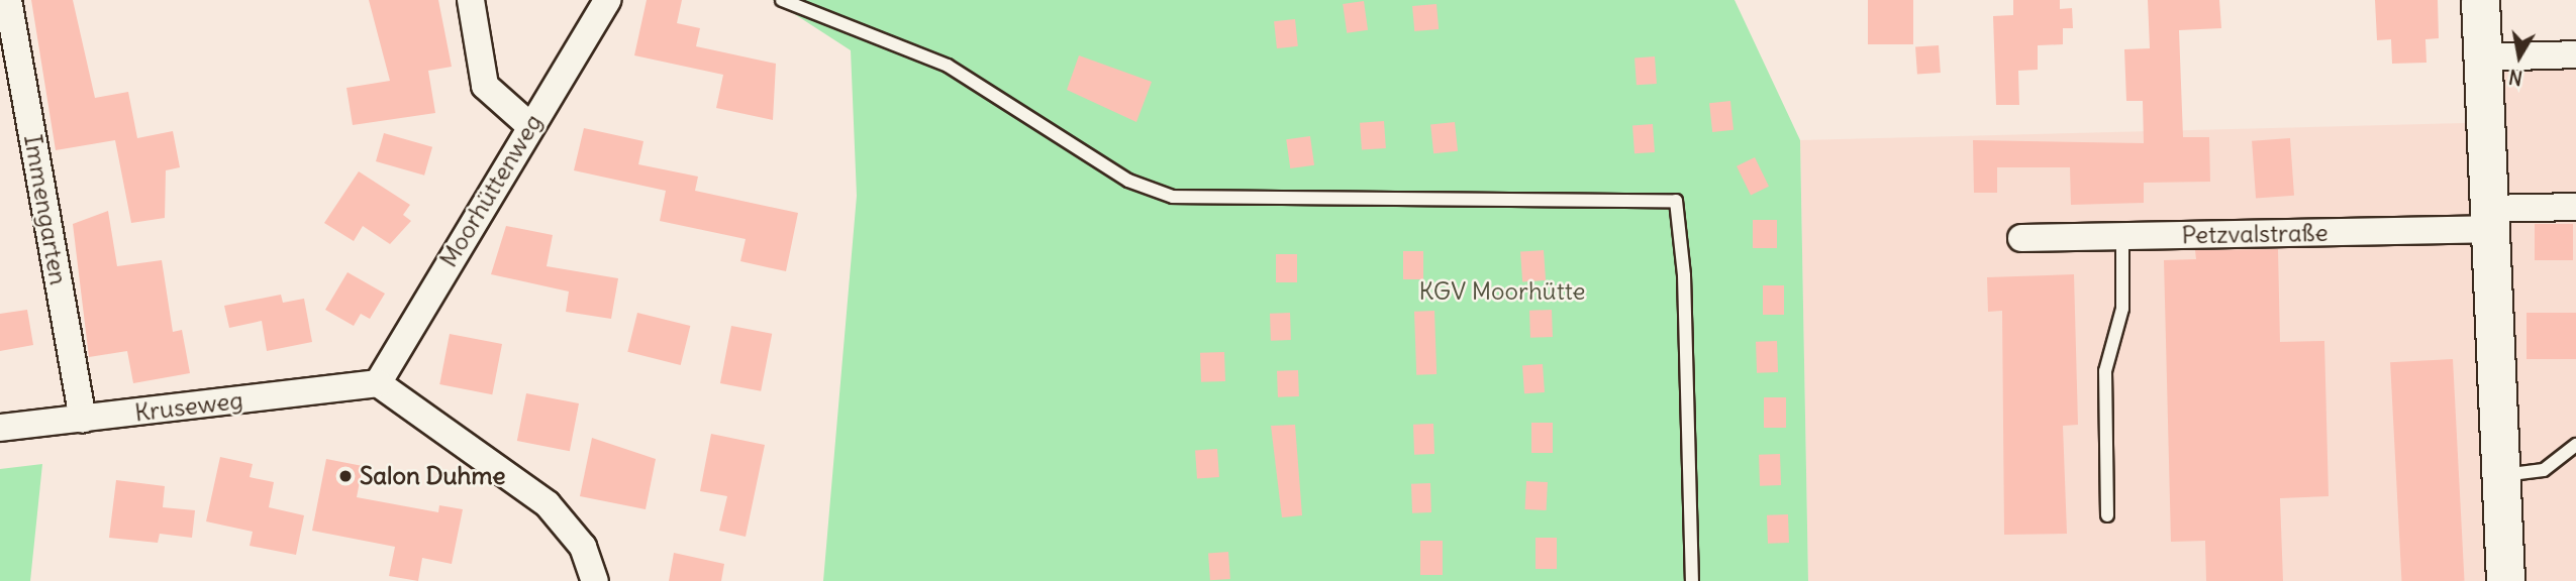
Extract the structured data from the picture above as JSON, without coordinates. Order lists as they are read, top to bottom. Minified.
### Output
{"streets":{"street":["Moorhüttenweg","Immengarten","Petzvalstraße","Kruseweg"]},"crossings":[["Moorhüttenweg","Kruseweg"],["Immengarten","Kruseweg"]],"parks":["KGV Moorhütte"],"places":["Salon Duhme"],"north":"bottom"}
